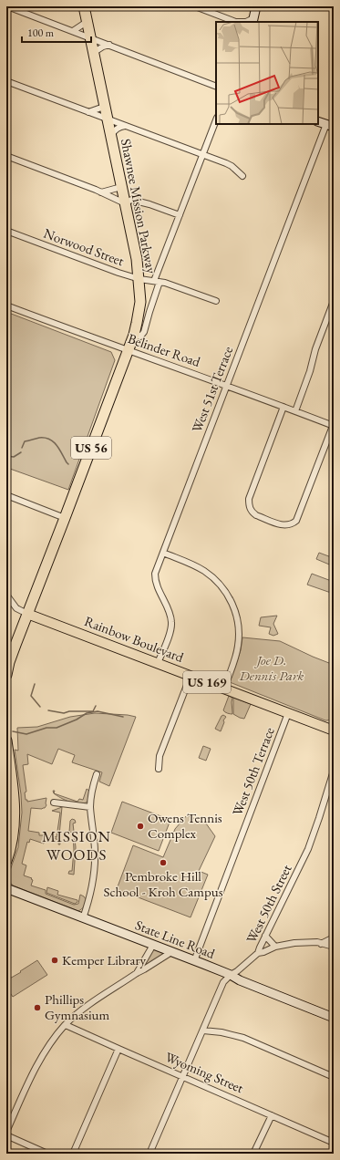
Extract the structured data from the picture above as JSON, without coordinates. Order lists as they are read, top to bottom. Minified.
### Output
{"streets":{"highway":["Shawnee Mission Parkway","US 56"],"main road":["Rainbow Boulevard","US 169"],"street":["Norwood Street","Belinder Road","West 51st Terrace","West 50th Terrace","West 50th Street","State Line Road","Wyoming Street"]},"crossings":[["Shawnee Mission Parkway","Norwood Street"],["Shawnee Mission Parkway","Belinder Road"],["Shawnee Mission Parkway","Rainbow Boulevard"],["Belinder Road","West 51st Terrace"],["West 51st Terrace","Rainbow Boulevard"],["Rainbow Boulevard","West 50th Terrace"],["West 50th Terrace","State Line Road"],["West 50th Street","State Line Road"],["West 50th Street","Wyoming Street"]],"districts":["MISSION WOODS"],"parks":["Joe D. Dennis Park"],"places":["Owens Tennis Complex","Pembroke Hill School - Kroh Campus","Kemper Library","Phillips Gymnasium"],"scale_bar":"100 m"}
